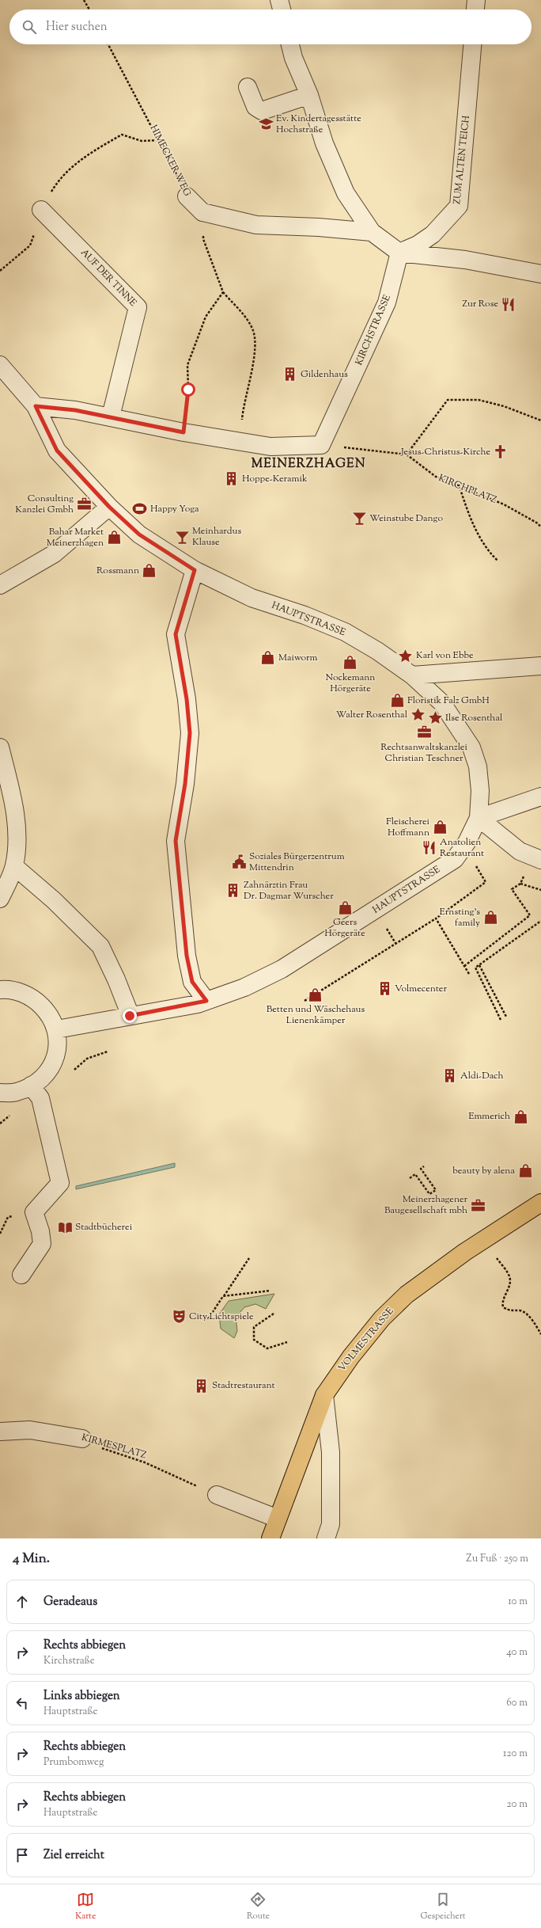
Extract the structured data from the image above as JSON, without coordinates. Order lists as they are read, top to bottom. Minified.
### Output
{"streets":{"main road":["VOLMESTRASSE"],"street":["ZUM ALTEN TEICH","HIMECKER WEG","AUF DER TINNE","KIRCHSTRASSE","HAUPTSTRASSE"],"path":["KIRCHPLATZ","KIRMESPLATZ"]},"crossings":[["ZUM ALTEN TEICH","KIRCHSTRASSE"]],"districts":["MEINERZHAGEN"],"places":{"school or university":["Ev. Kindertagesstätte Hochstraße"],"restaurant":["Zur Rose","Anatolien Restaurant"],"building":["Gildenhaus","Hoppe-Keramik","Zahnärztin Frau Dr. Dagmar Wurscher","Volmecenter","Aldi-Dach","Stadtrestaurant"],"church":["Jesus-Christus-Kirche"],"office":["Consulting Kanzlei Gmbh","Rechtsanwaltskanzlei Christian Teschner","Meinerzhagener Baugesellschaft mbh"],"sports":["Happy Yoga"],"bar":["Weinstube Dango","Meinhardus Klause"],"shop":["Bahar Market Meinerzhagen","Rossmann","Maiworm","Nockemann Hörgeräte","Floristik Falz GmbH","Fleischerei Hoffmann","Geers Hörgeräte","Ernsting's family","Betten und Wäschehaus Lienenkämper","Emmerich","beauty by alena"],"place":["Karl von Ebbe","Walter Rosenthal","Ilse Rosenthal"],"public building":["Soziales Bürgerzentrum Mittendrin"],"library":["Stadtbücherei"],"theatre":["City Lichtspiele"]},"page":{"search":"Hier suchen","heading":["4 Min.","Zu Fuß · 250 m"],"list":[["Geradeaus","10 m"],["Rechts abbiegen","Kirchstraße","40 m"],["Links abbiegen","Hauptstraße","60 m"],["Rechts abbiegen","Prumbomweg","120 m"],["Rechts abbiegen","Hauptstraße","20 m"],"Ziel erreicht"],"nav":["Karte","Route","Gespeichert"]}}
